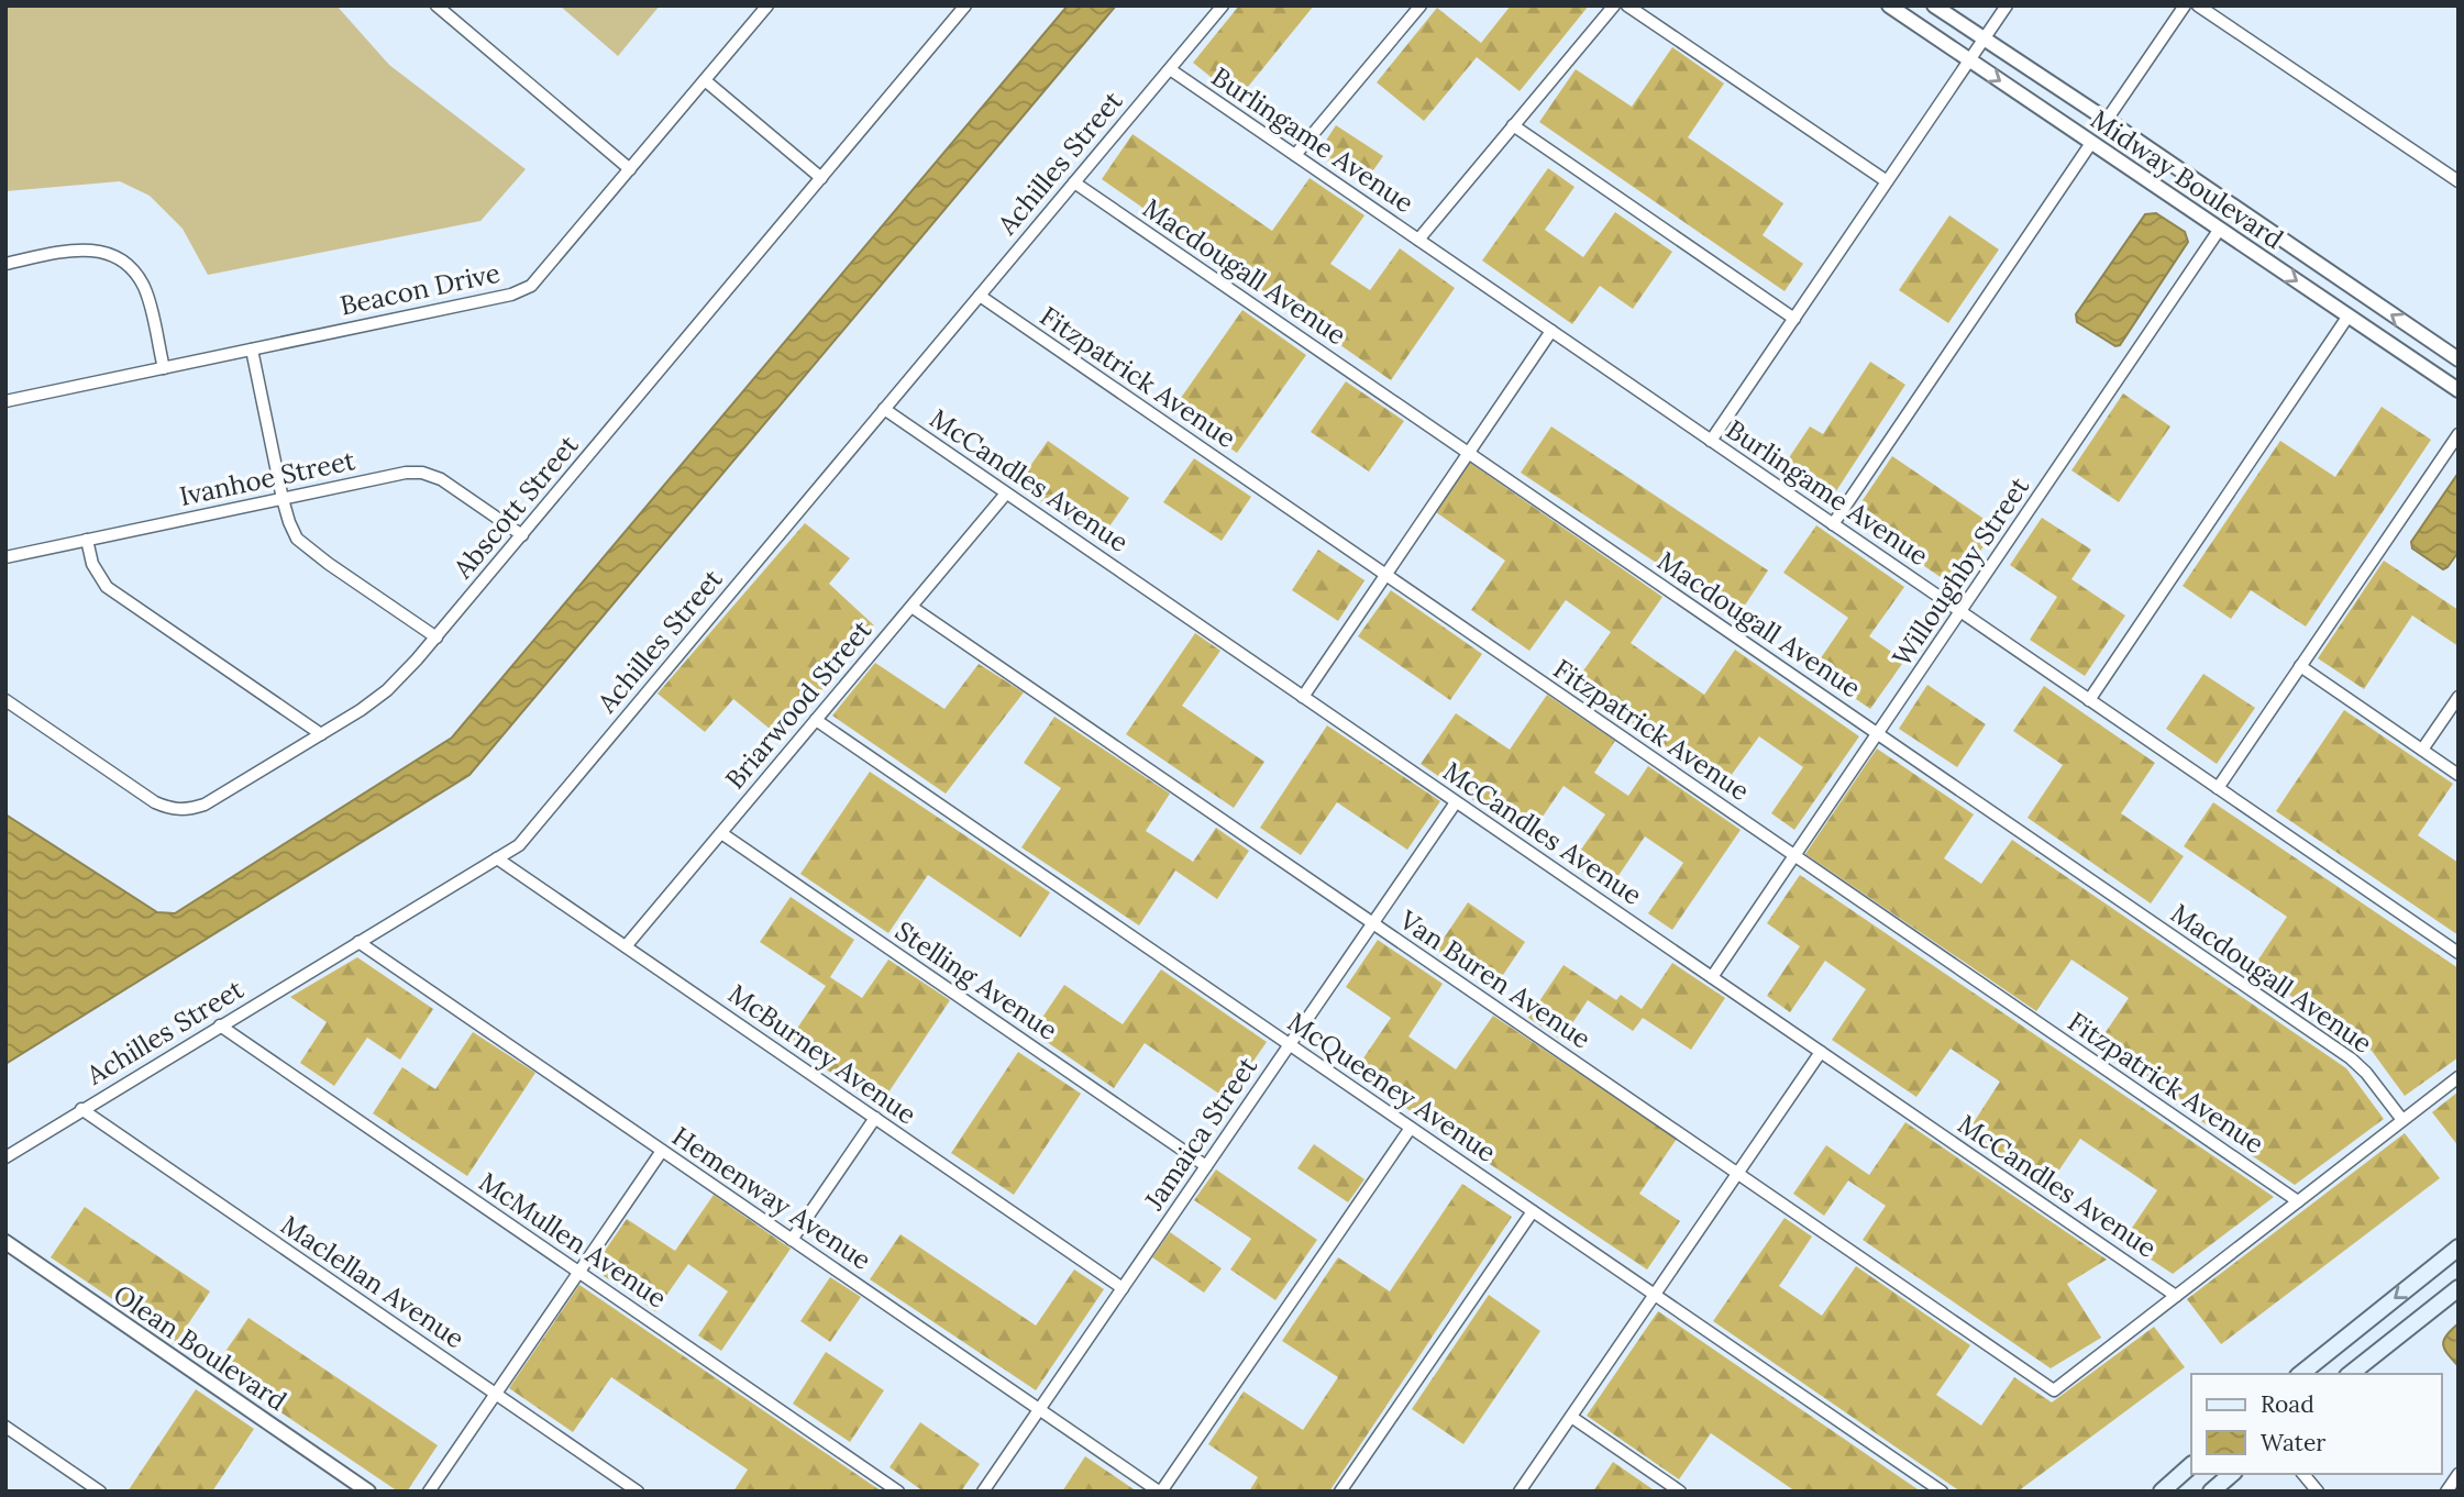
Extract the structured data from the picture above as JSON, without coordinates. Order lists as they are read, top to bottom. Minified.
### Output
{"streets":{"street":["Burlingame Avenue","Achilles Street","Midway Boulevard","Macdougall Avenue","Beacon Drive","Fitzpatrick Avenue","Ivanhoe Street","McCandles Avenue","Abscott Street","Willoughby Street","Briarwood Street","Van Buren Avenue","Stelling Avenue","McBurney Avenue","McQueeney Avenue","Jamaica Street","Hemenway Avenue","McMullen Avenue","Maclellan Avenue","Olean Boulevard"]},"crossings":[["Burlingame Avenue","Achilles Street"],["Burlingame Avenue","Willoughby Street"],["Achilles Street","Macdougall Avenue"],["Achilles Street","Fitzpatrick Avenue"],["Achilles Street","McCandles Avenue"],["Achilles Street","McBurney Avenue"],["Achilles Street","Hemenway Avenue"],["Achilles Street","McMullen Avenue"],["Achilles Street","Maclellan Avenue"],["Midway Boulevard","Willoughby Street"],["Macdougall Avenue","Willoughby Street"],["Fitzpatrick Avenue","Willoughby Street"],["Ivanhoe Street","Abscott Street"],["McCandles Avenue","Willoughby Street"],["McCandles Avenue","Briarwood Street"],["McCandles Avenue","Van Buren Avenue"],["McCandles Avenue","Jamaica Street"],["Briarwood Street","Van Buren Avenue"],["Briarwood Street","Stelling Avenue"],["Briarwood Street","McBurney Avenue"],["Briarwood Street","McQueeney Avenue"],["Van Buren Avenue","Jamaica Street"],["Stelling Avenue","Jamaica Street"],["McBurney Avenue","Jamaica Street"],["McQueeney Avenue","Jamaica Street"],["Jamaica Street","Hemenway Avenue"]],"legend":["Road","Water"]}
